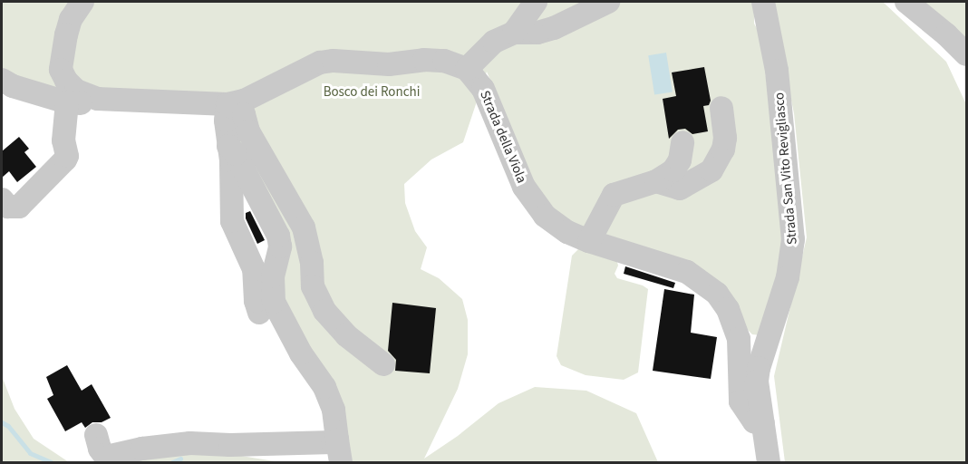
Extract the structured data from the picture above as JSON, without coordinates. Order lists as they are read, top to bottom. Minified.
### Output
{"streets":{"street":["Strada della Viola","Strada San Vito Revigliasco"]},"crossings":[["Strada della Viola","Strada San Vito Revigliasco"]],"parks":["Bosco dei Ronchi"]}
